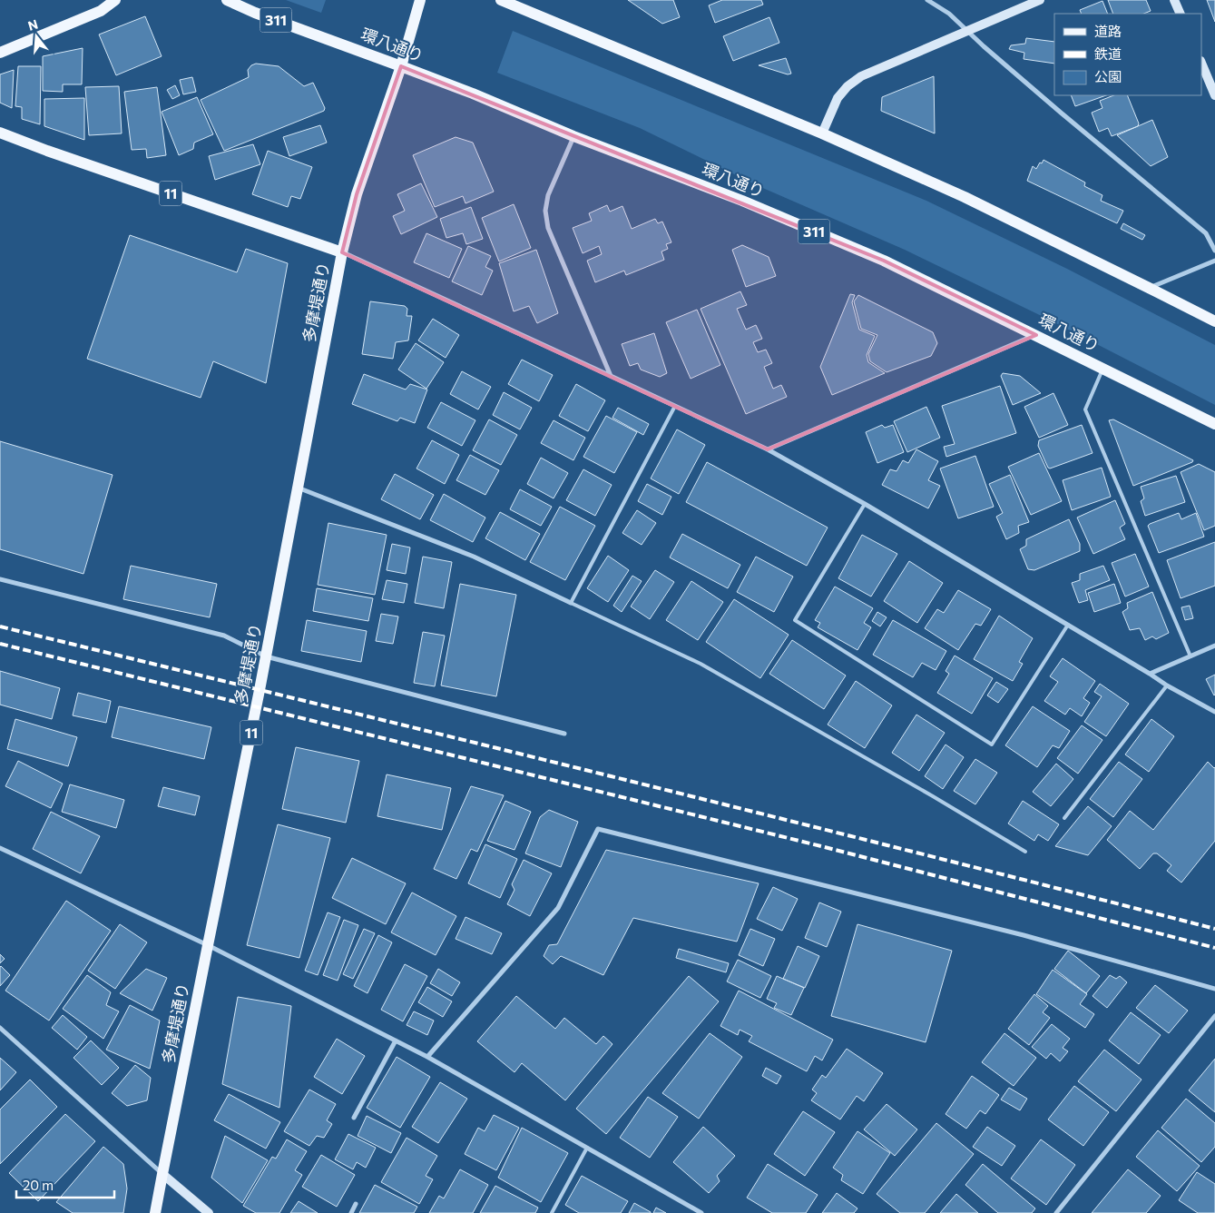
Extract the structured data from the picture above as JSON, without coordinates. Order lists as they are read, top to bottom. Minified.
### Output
{"streets":{"main road":["311","環八通り","11","多摩堤通り"]},"crossings":[["環八通り","多摩堤通り"]],"legend":["道路","鉄道","公園"],"scale_bar":"20 m","north":"top"}
